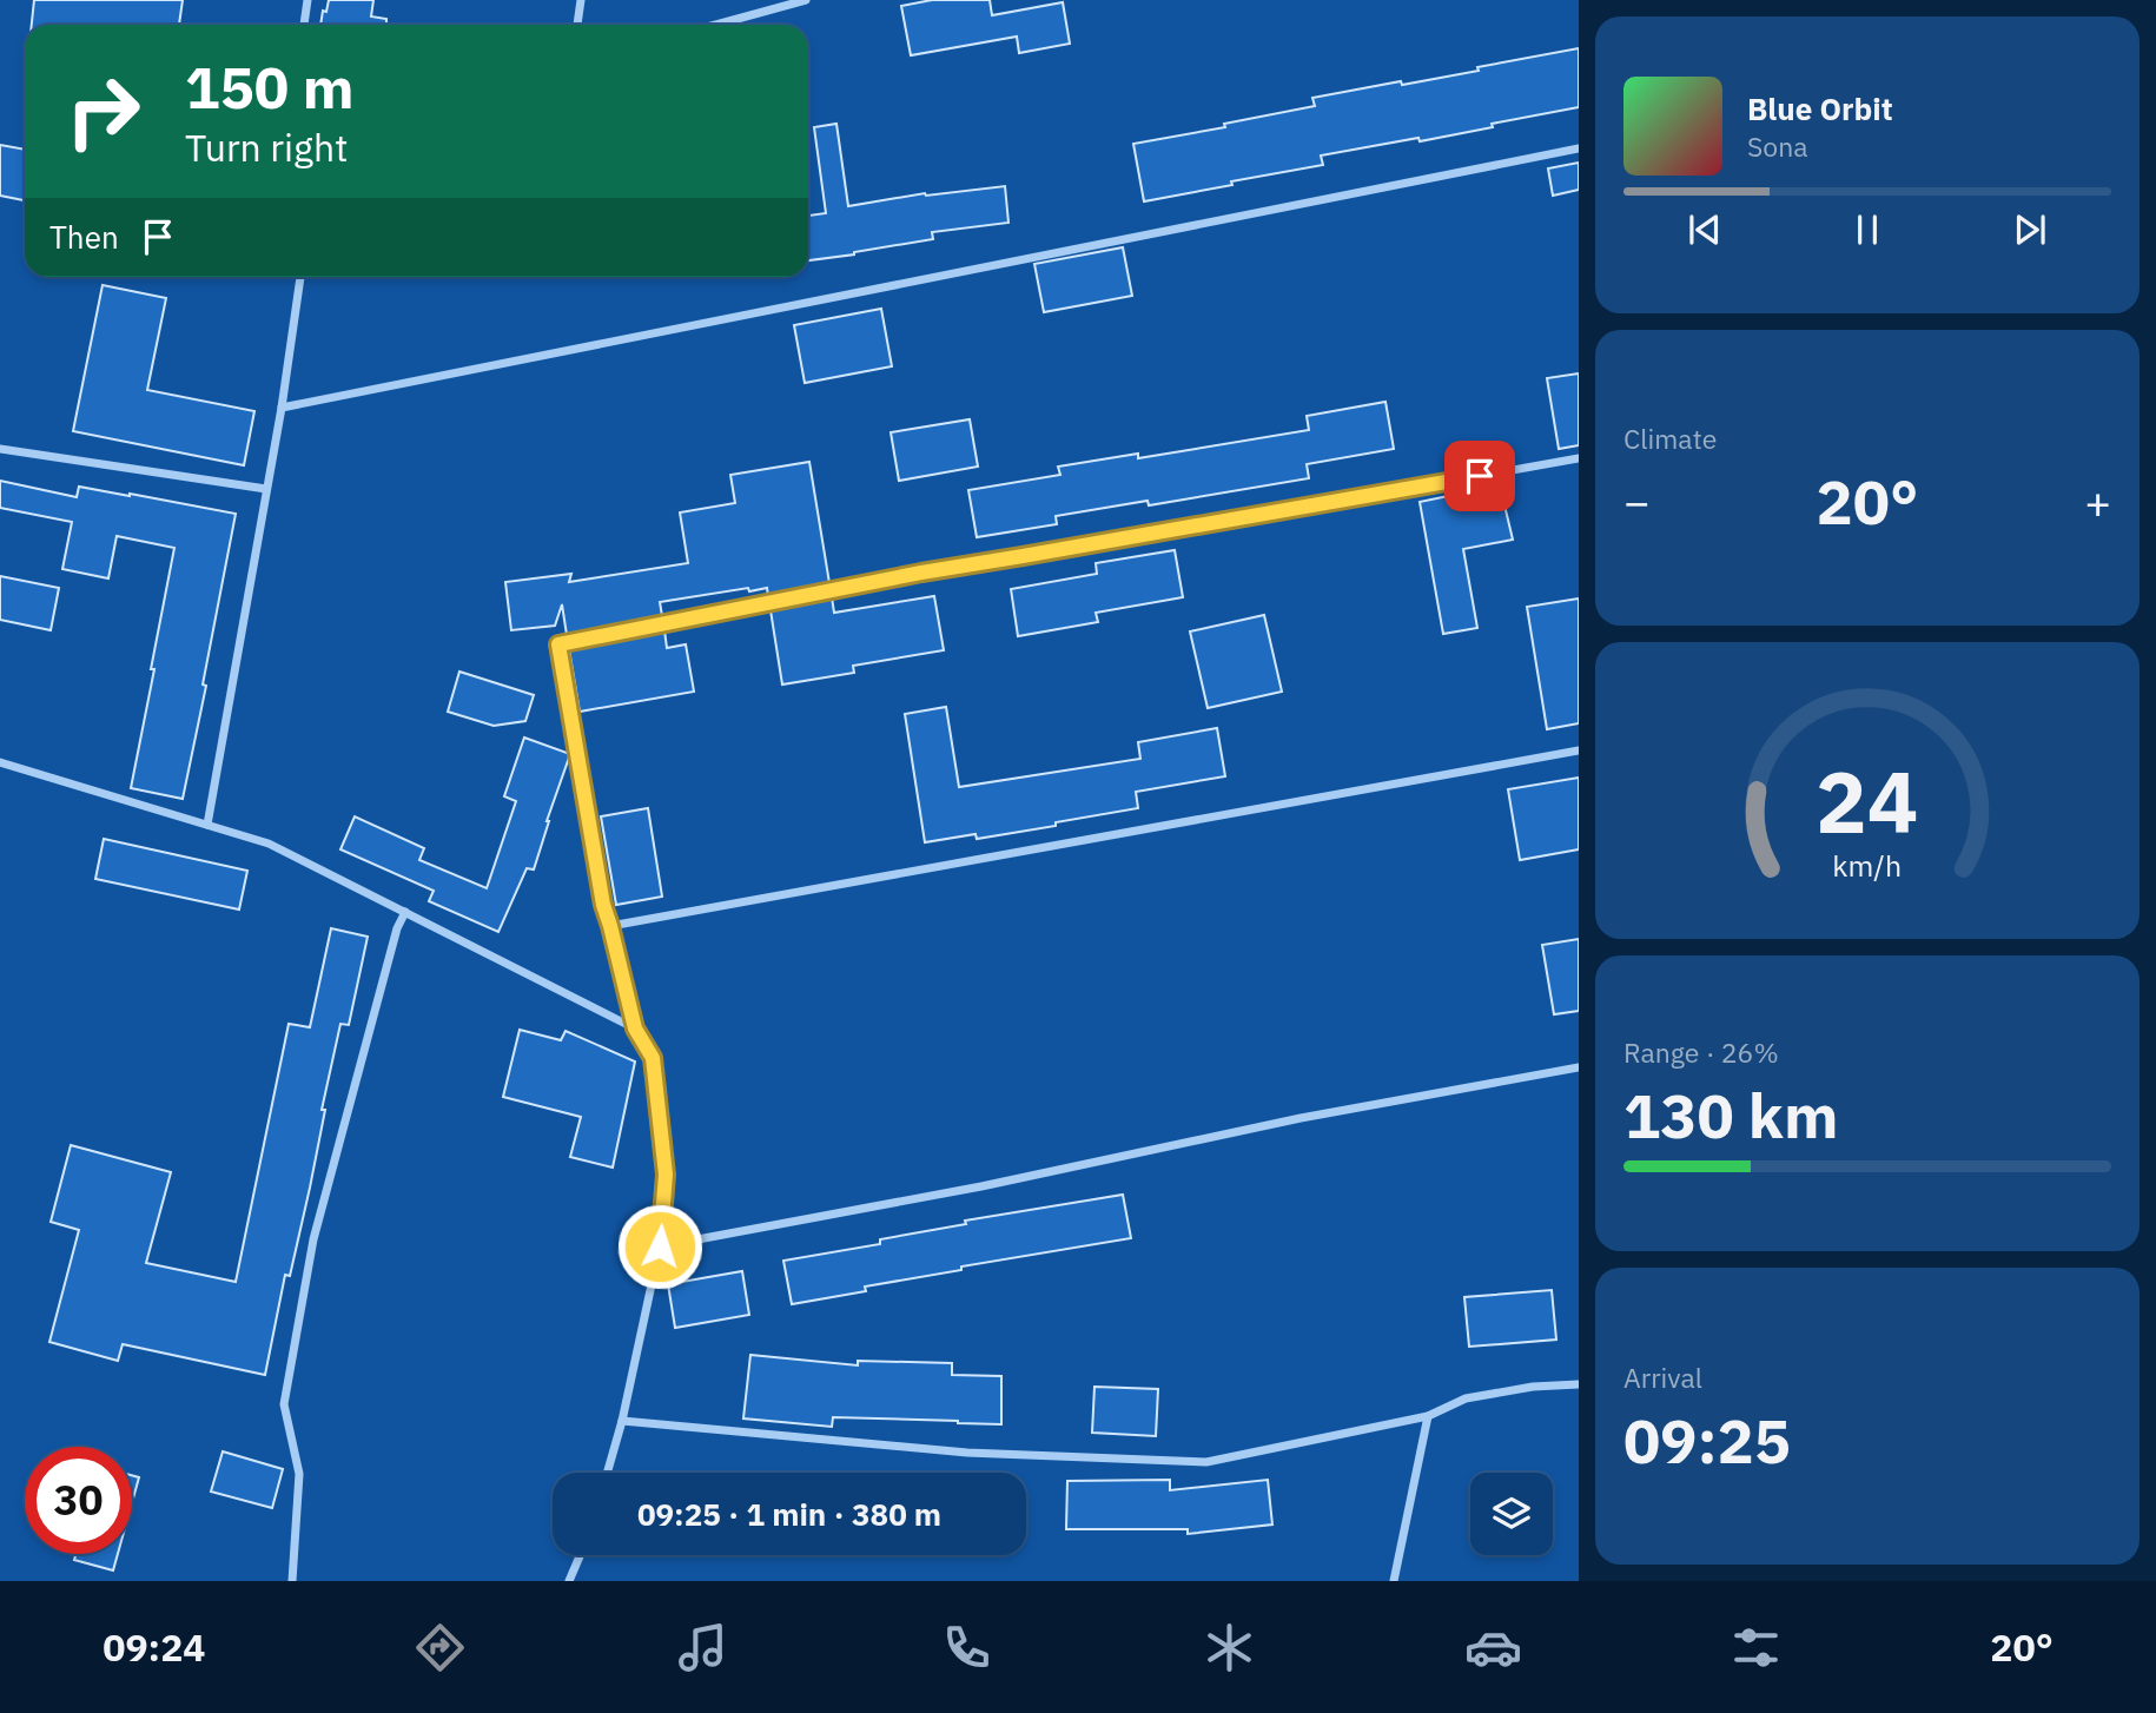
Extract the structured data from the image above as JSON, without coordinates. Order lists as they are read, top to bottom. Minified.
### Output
{"page":{"turn":["150 m","Turn right"],"song":["Blue Orbit","Sona"],"then":"Then","tile":["Climate",["Range · 26%","130 km"],["Arrival","09:25"]],"heat":["−","20°","+"],"limit":"30","trip":"09:25 · 1 min · 380 m","tabs":["09:24","20°"],"gauge":["24","km/h"]}}
